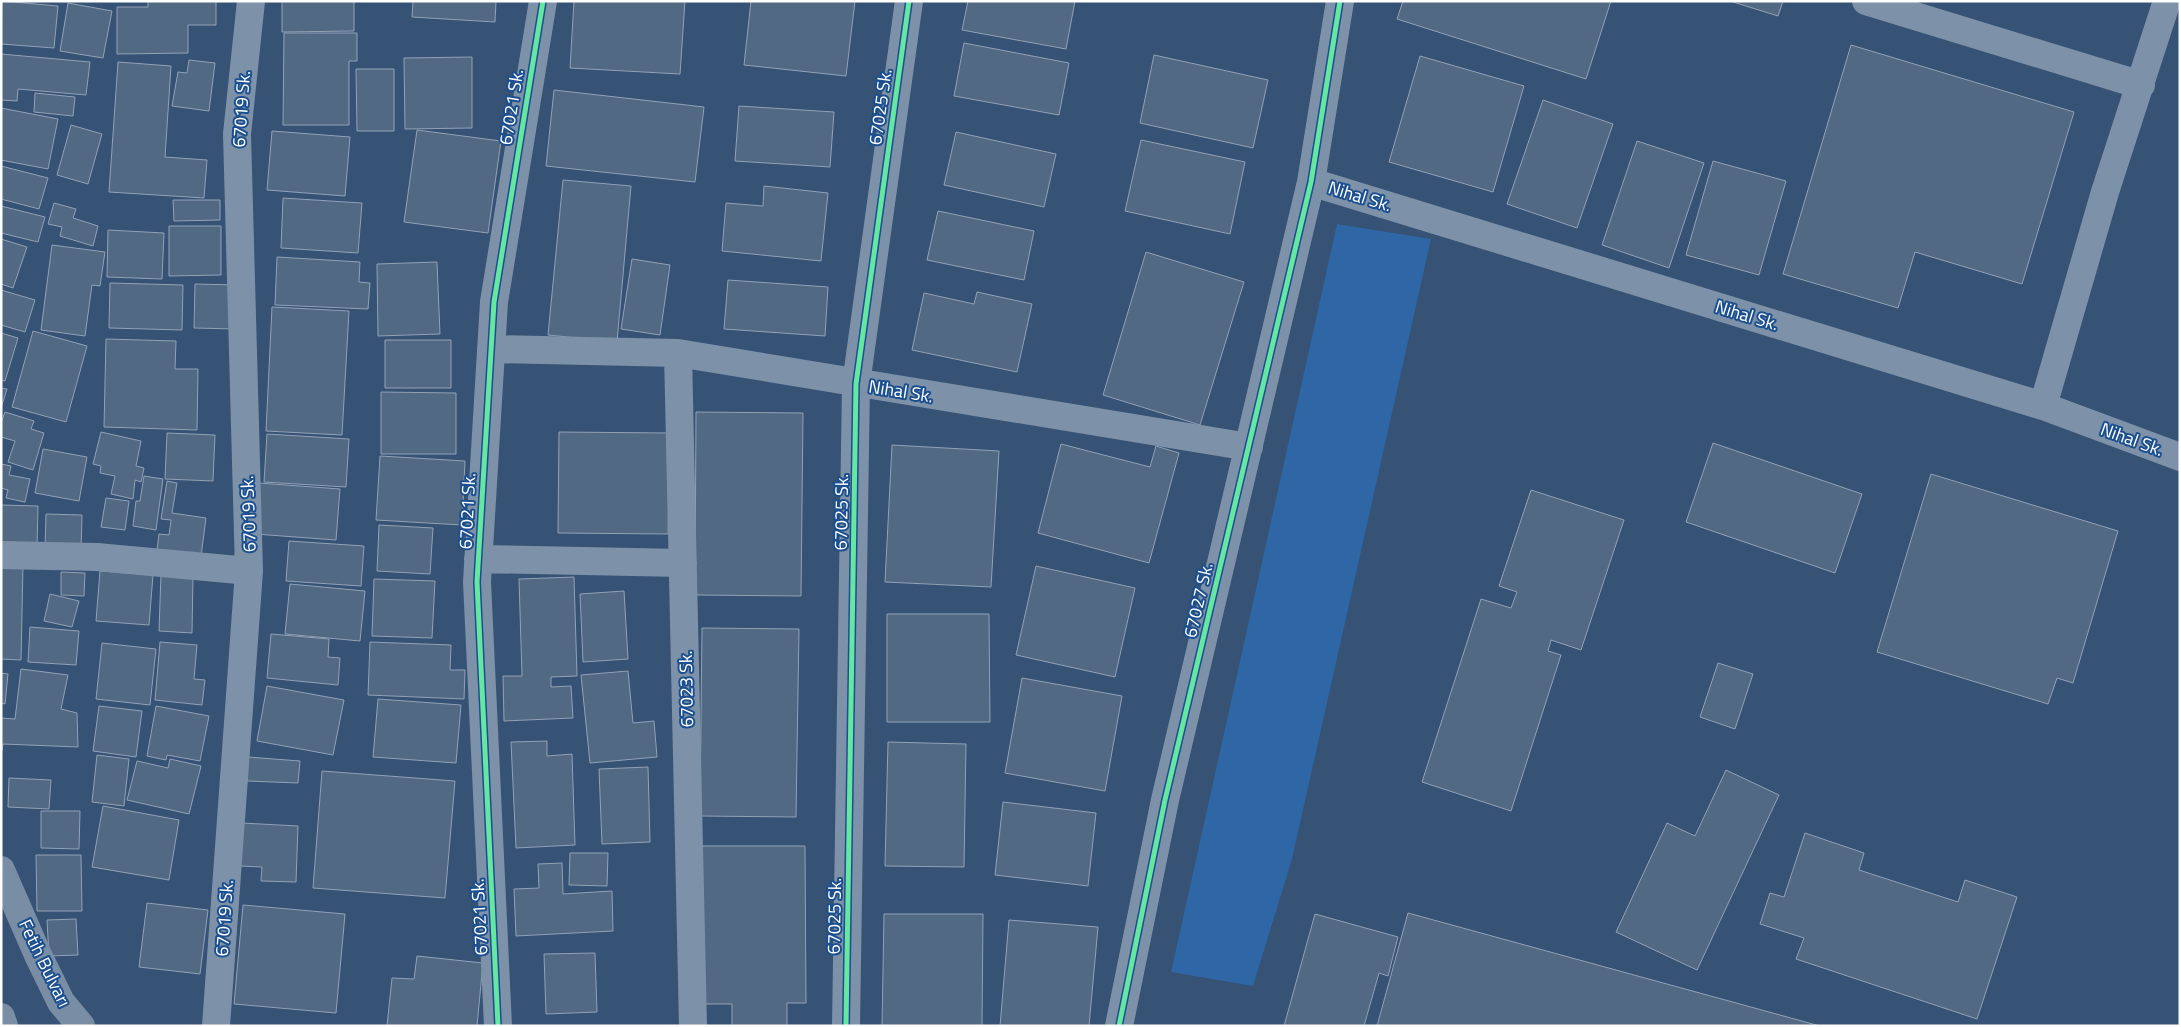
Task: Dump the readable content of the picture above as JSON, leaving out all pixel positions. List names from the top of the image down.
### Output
{
  "streets": {
    "main road": ["Fetih Bulvarı"],
    "street": [
      "67021 Sk.",
      "67025 Sk.",
      "67019 Sk.",
      "Nihal Sk.",
      "67027 Sk.",
      "67023 Sk."
    ]
  },
  "crossings": [
    ["67021 Sk.", "Nihal Sk."],
    ["67025 Sk.", "Nihal Sk."],
    ["Nihal Sk.", "67027 Sk."],
    ["Nihal Sk.", "67023 Sk."]
  ]
}
